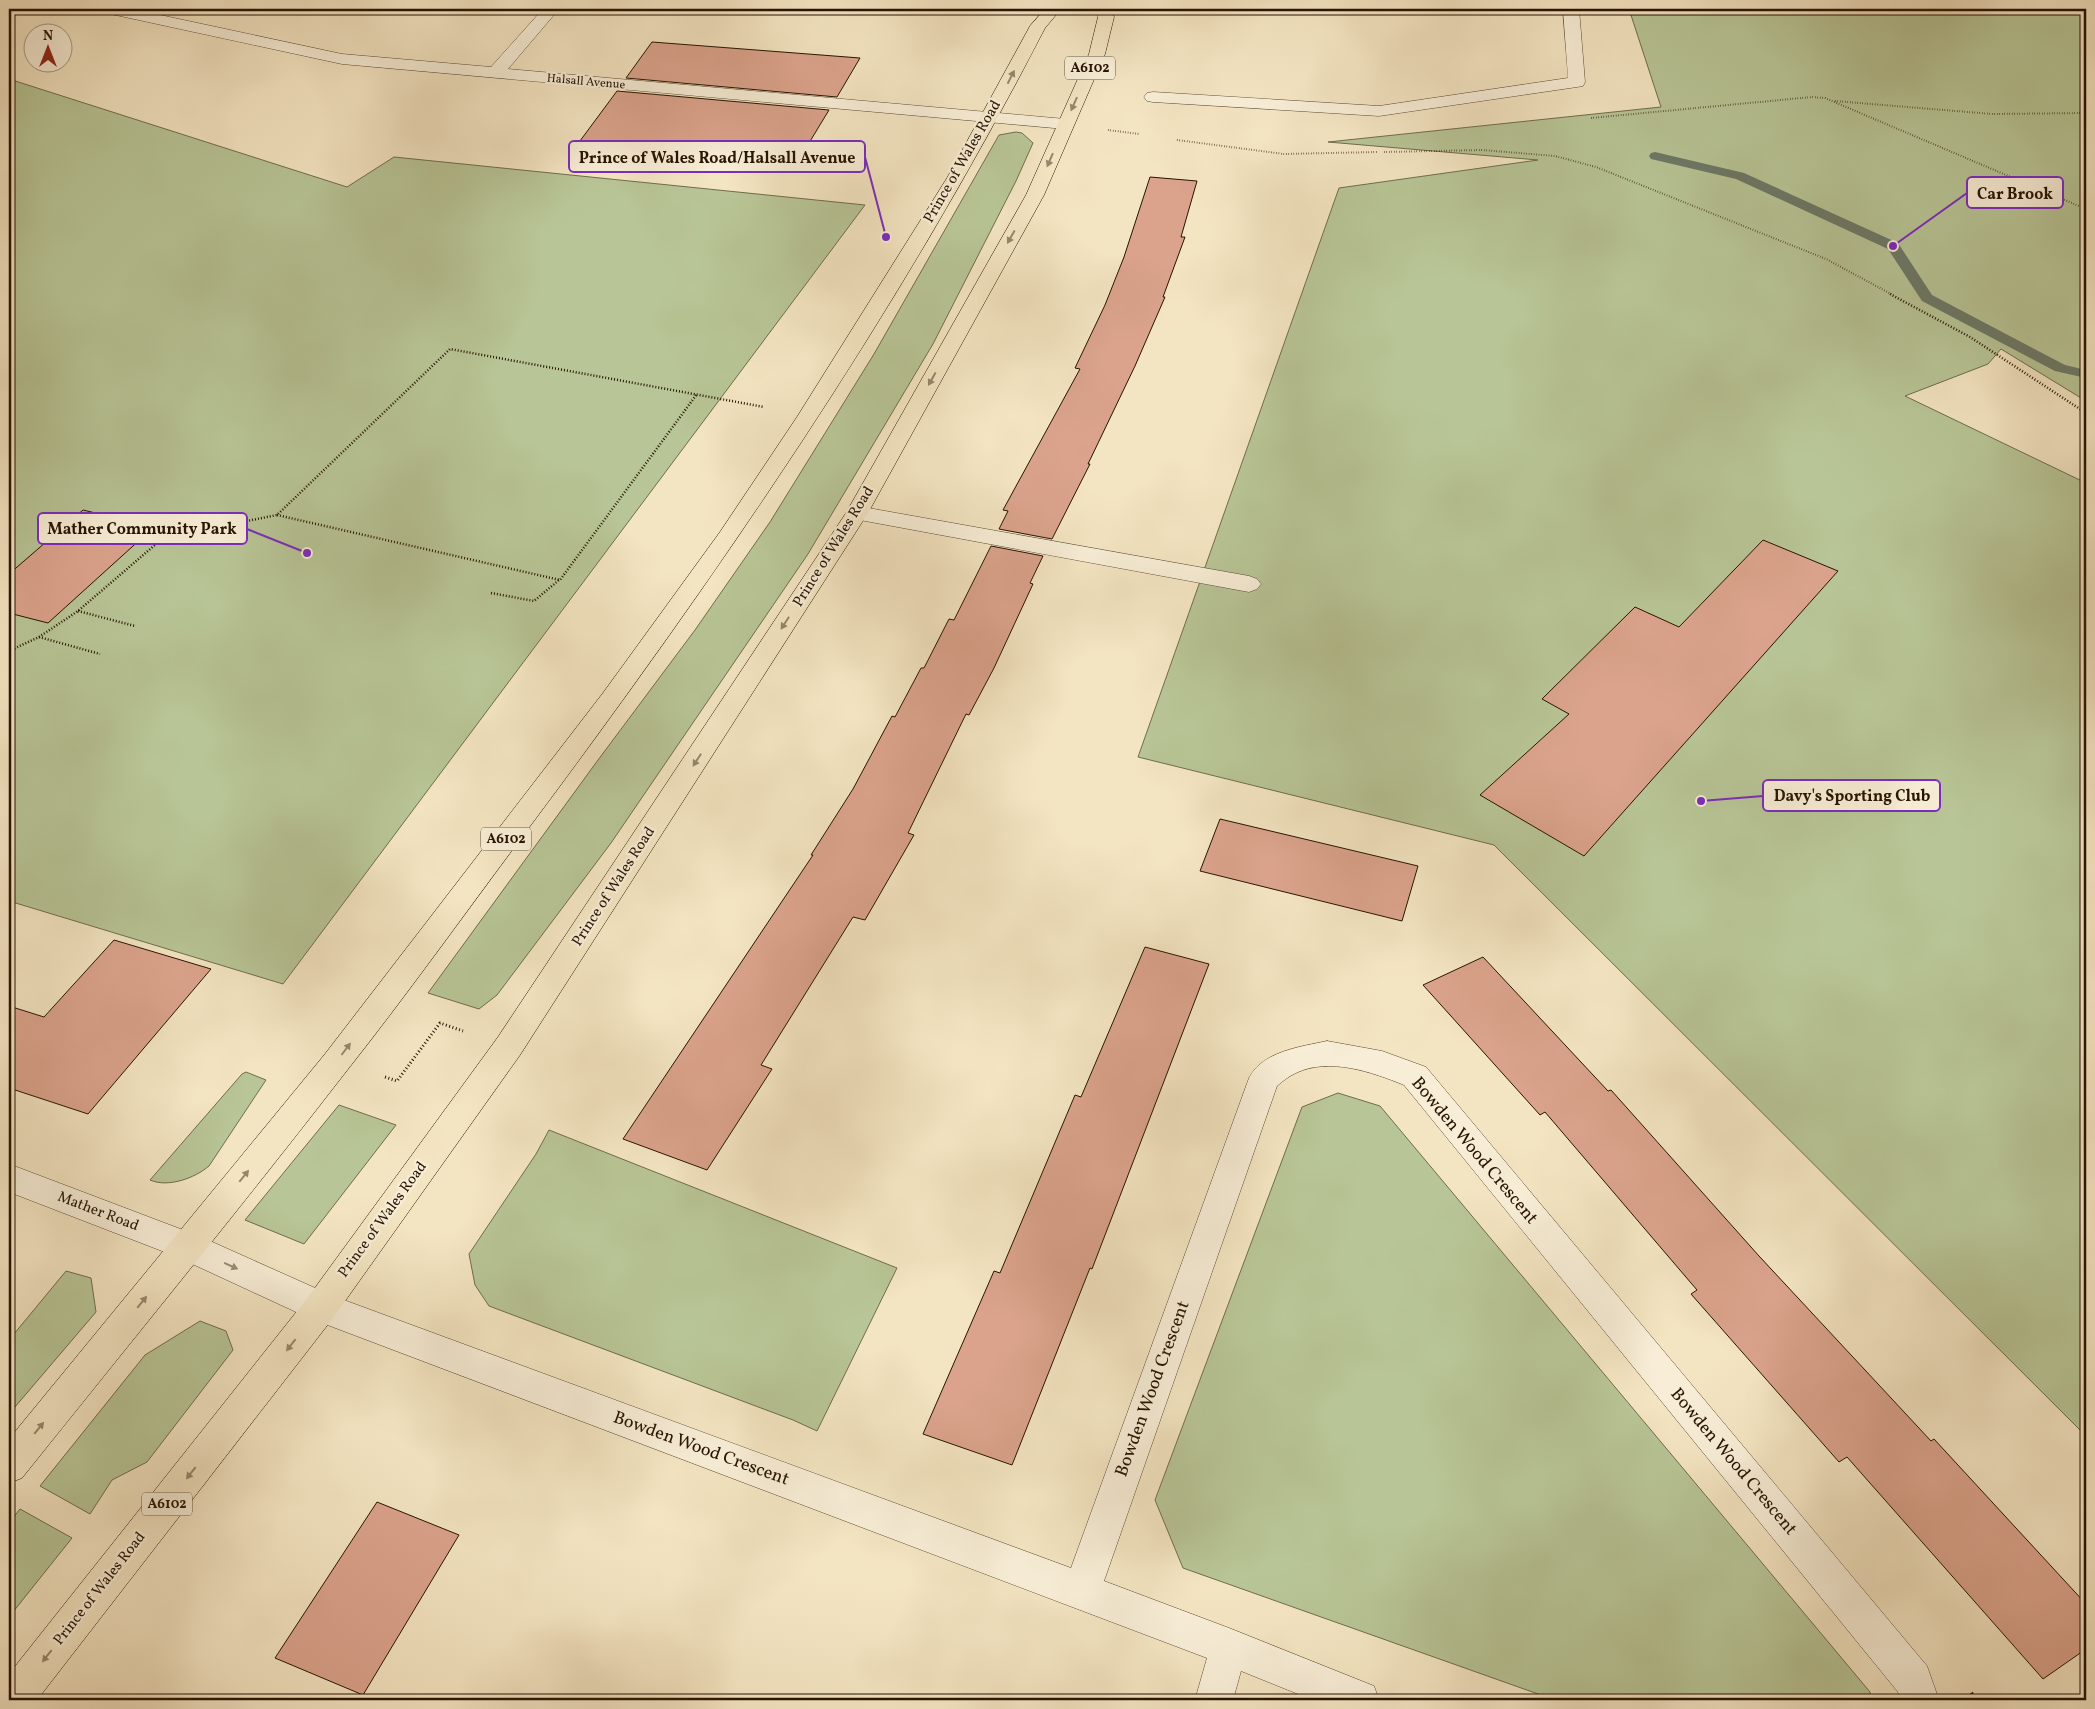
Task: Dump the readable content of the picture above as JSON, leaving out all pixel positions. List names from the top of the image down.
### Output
{
  "streets": {
    "highway": ["A6102", "Prince of Wales Road"],
    "street": ["Halsall Avenue", "Bowden Wood Crescent", "Mather Road"]
  },
  "crossings": [
    ["Halsall Avenue", "Prince of Wales Road"],
    ["Prince of Wales Road", "Bowden Wood Crescent"],
    ["Prince of Wales Road", "Mather Road"],
    ["Bowden Wood Crescent", "Mather Road"]
  ],
  "one_way": ["Mather Road"],
  "places": [
    "Prince of Wales Road/Halsall Avenue",
    "Car Brook",
    "Mather Community Park",
    "Davy's Sporting Club"
  ],
  "north": "top"
}
